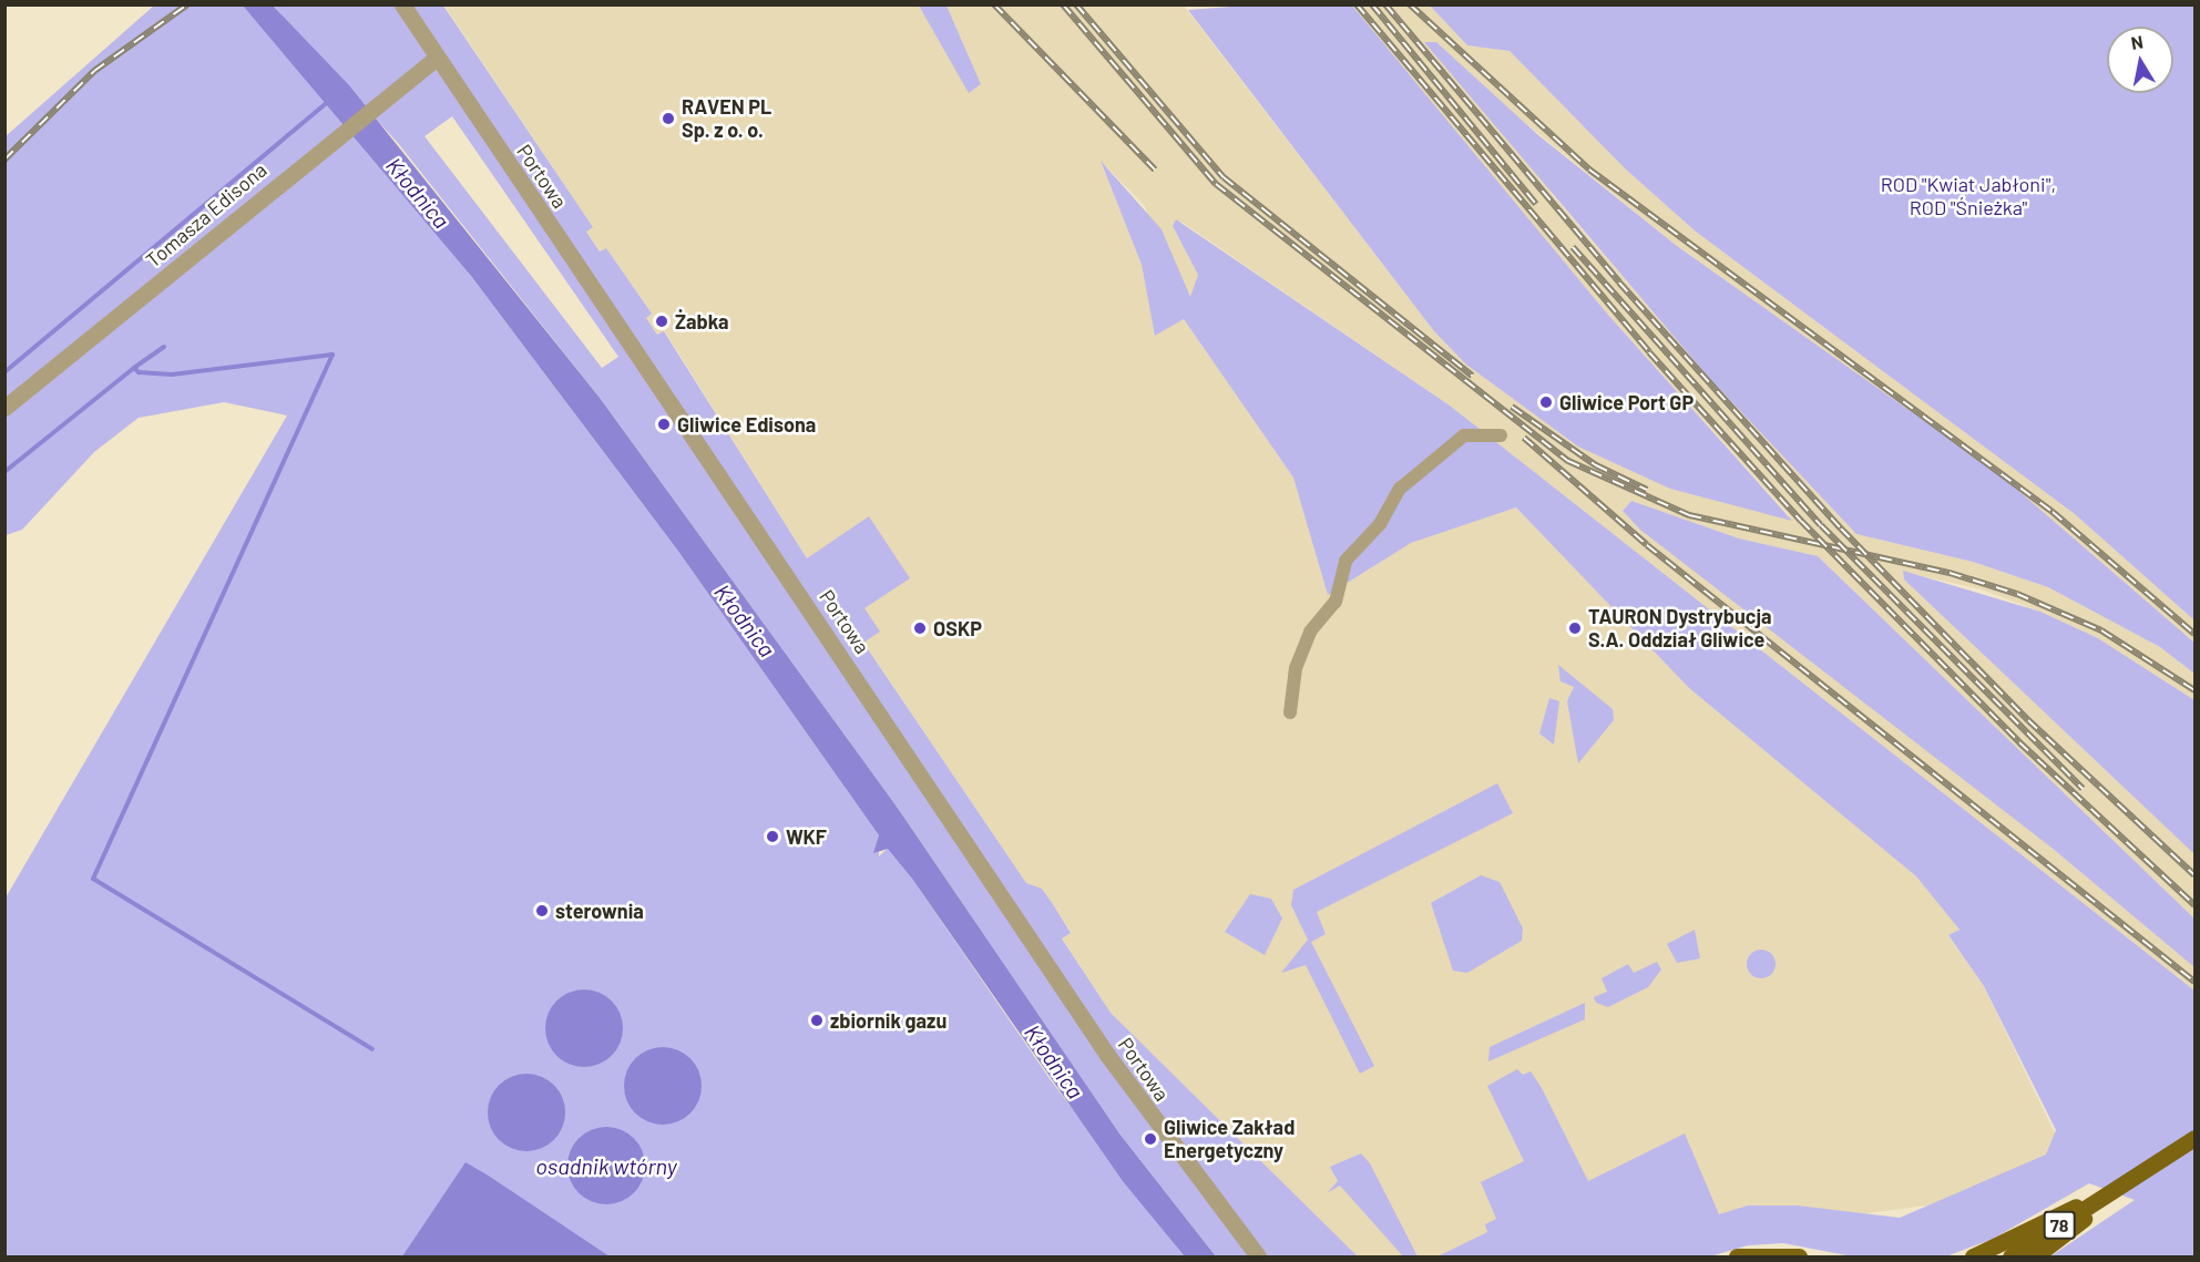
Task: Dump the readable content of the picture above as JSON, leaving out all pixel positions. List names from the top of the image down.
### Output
{
  "streets": {
    "main road": ["78"],
    "street": ["Portowa", "Tomasza Edisona"]
  },
  "crossings": [
    ["Portowa", "Tomasza Edisona"]
  ],
  "water": ["Kłodnica", "osadnik wtórny"],
  "parks": ["ROD \"Kwiat Jabłoni\", ROD \"Śnieżka\""],
  "places": [
    "RAVEN PL Sp. z o. o.",
    "Żabka",
    "Gliwice Port GP",
    "Gliwice Edisona",
    "OSKP",
    "TAURON Dystrybucja S.A. Oddział Gliwice",
    "WKF",
    "sterownia",
    "zbiornik gazu",
    "Gliwice Zakład Energetyczny"
  ],
  "north": "top"
}
